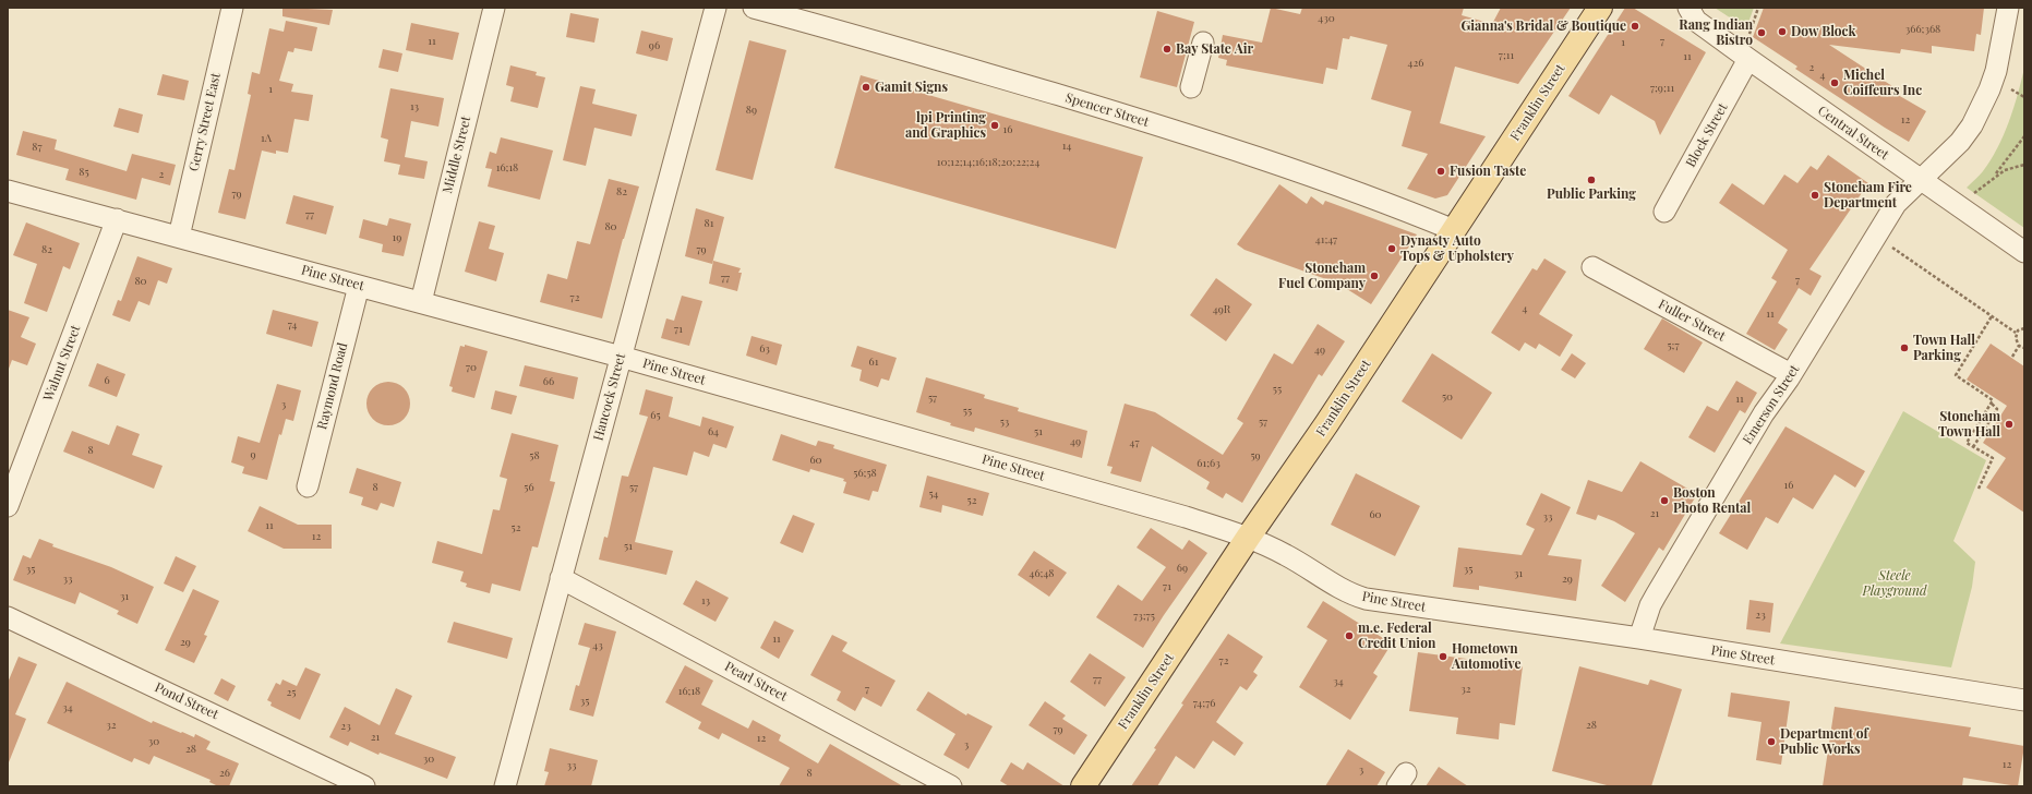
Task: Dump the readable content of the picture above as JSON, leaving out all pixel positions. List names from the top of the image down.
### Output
{
  "streets": {
    "main road": ["Franklin Street"],
    "street": [
      "Spencer Street",
      "Gerry Street East",
      "Central Street",
      "Block Street",
      "Middle Street",
      "Pine Street",
      "Fuller Street",
      "Walnut Street",
      "Raymond Road",
      "Hancock Street",
      "Emerson Street",
      "Pearl Street",
      "Pond Street"
    ]
  },
  "crossings": [
    ["Franklin Street", "Spencer Street"],
    ["Franklin Street", "Pine Street"],
    ["Gerry Street East", "Pine Street"],
    ["Central Street", "Block Street"],
    ["Central Street", "Emerson Street"],
    ["Middle Street", "Pine Street"],
    ["Pine Street", "Walnut Street"],
    ["Pine Street", "Raymond Road"],
    ["Pine Street", "Hancock Street"],
    ["Pine Street", "Emerson Street"],
    ["Fuller Street", "Emerson Street"],
    ["Hancock Street", "Pearl Street"]
  ],
  "parks": ["Steele Playground"],
  "places": [
    "Gianna's Bridal & Boutique",
    "Dow Block",
    "Rang Indian Bistro",
    "Bay State Air",
    "Michel Coiffeurs Inc",
    "Gamit Signs",
    "lpi Printing and Graphics",
    "Fusion Taste",
    "Public Parking",
    "Stoneham Fire Department",
    "Dynasty Auto Tops & Upholstery",
    "Stoneham Fuel Company",
    "Town Hall Parking",
    "Stoneham Town Hall",
    "Boston Photo Rental",
    "m.e. Federal Credit Union",
    "Hometown Automotive",
    "Department of Public Works"
  ],
  "house_numbers": [
    "430",
    "366;368",
    "11",
    "7",
    "1",
    "96",
    "7;11",
    "11",
    "426",
    "2",
    "4",
    "7;9;11",
    "1",
    "13",
    "89",
    "12",
    "16",
    "1A",
    "14",
    "87",
    "10;12;14;16;18;20;22;24",
    "16;18",
    "85",
    "2",
    "82",
    "79",
    "77",
    "81",
    "80",
    "19",
    "41;47",
    "82",
    "79",
    "77",
    "7",
    "80",
    "72",
    "4",
    "49R",
    "11",
    "74",
    "71",
    "5;7",
    "63",
    "49",
    "61",
    "70",
    "6",
    "66",
    "55",
    "50",
    "57",
    "11",
    "3",
    "55",
    "65",
    "53",
    "57",
    "64",
    "51",
    "49",
    "47",
    "8",
    "9",
    "58",
    "59",
    "60",
    "61;63",
    "56;58",
    "16",
    "8",
    "56",
    "57",
    "54",
    "52",
    "21",
    "60",
    "33",
    "11",
    "52",
    "12",
    "51",
    "69",
    "35",
    "35",
    "46;48",
    "31",
    "33",
    "29",
    "71",
    "31",
    "13",
    "23",
    "73;75",
    "11",
    "29",
    "43",
    "72",
    "77",
    "34",
    "7",
    "32",
    "16;18",
    "25",
    "35",
    "74;76",
    "34",
    "32",
    "28",
    "23",
    "79",
    "21",
    "12",
    "30",
    "3",
    "28",
    "30",
    "12",
    "33",
    "3",
    "26",
    "8"
  ]
}
